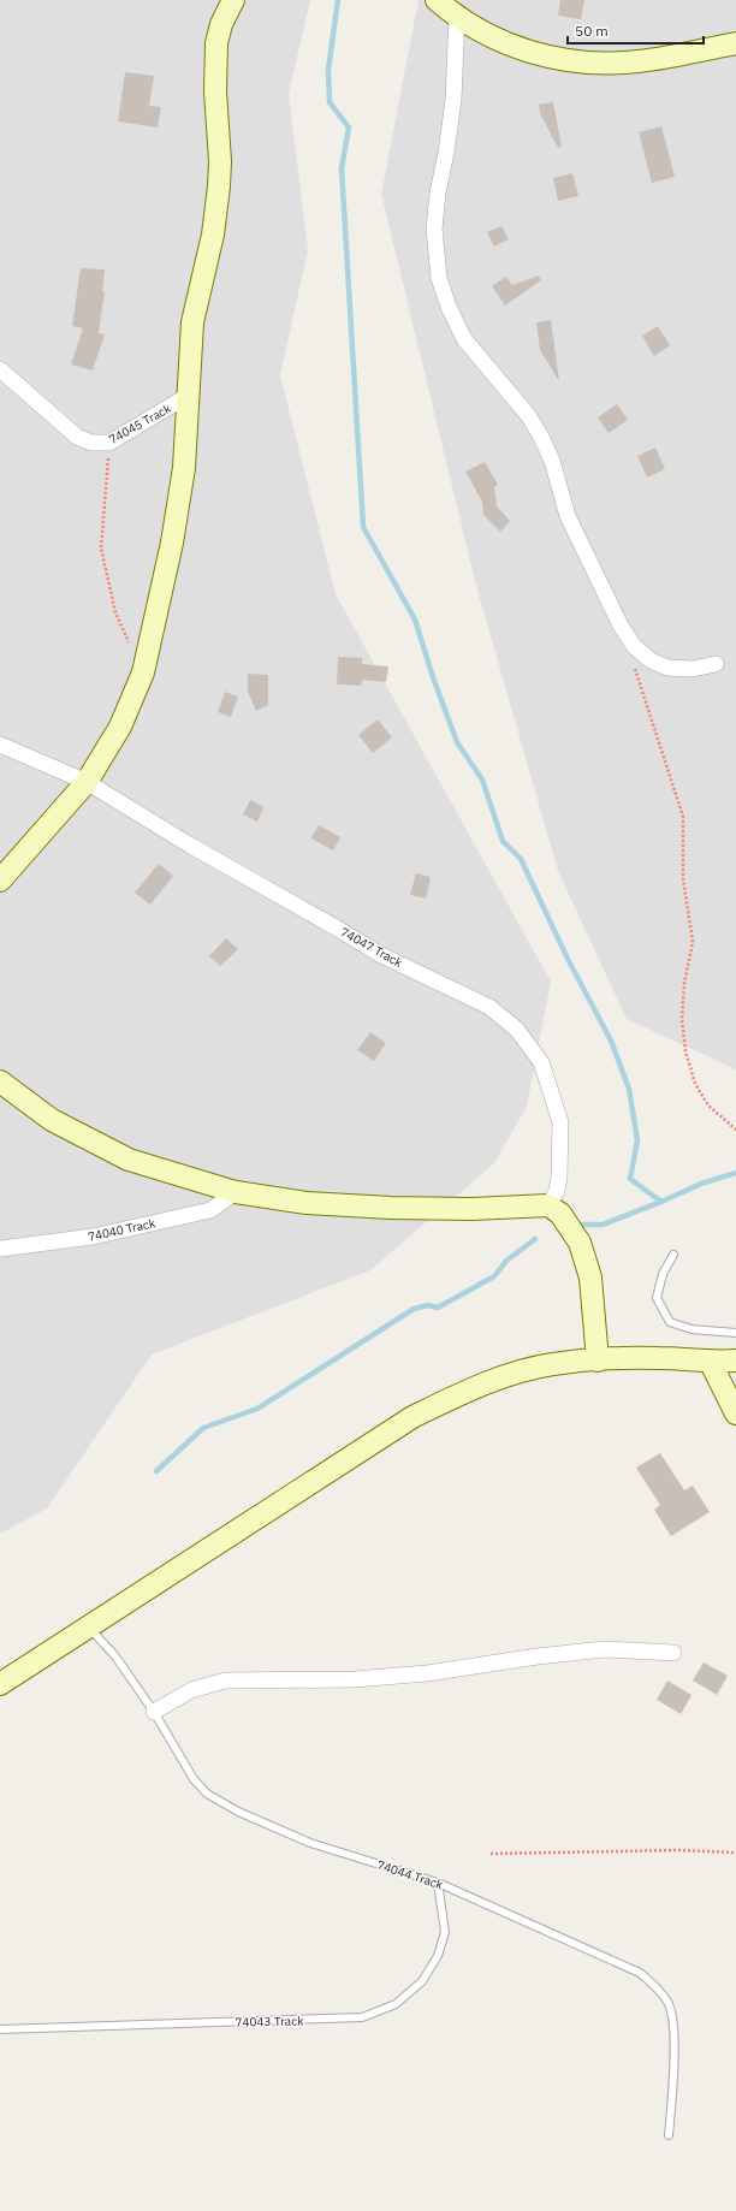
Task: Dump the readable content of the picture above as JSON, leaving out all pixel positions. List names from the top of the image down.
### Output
{
  "streets": {
    "street": ["74045 Track", "74047 Track", "74040 Track"],
    "lane": ["74044 Track", "74043 Track"]
  },
  "crossings": [
    ["74044 Track", "74043 Track"]
  ],
  "scale_bar": "50 m"
}
